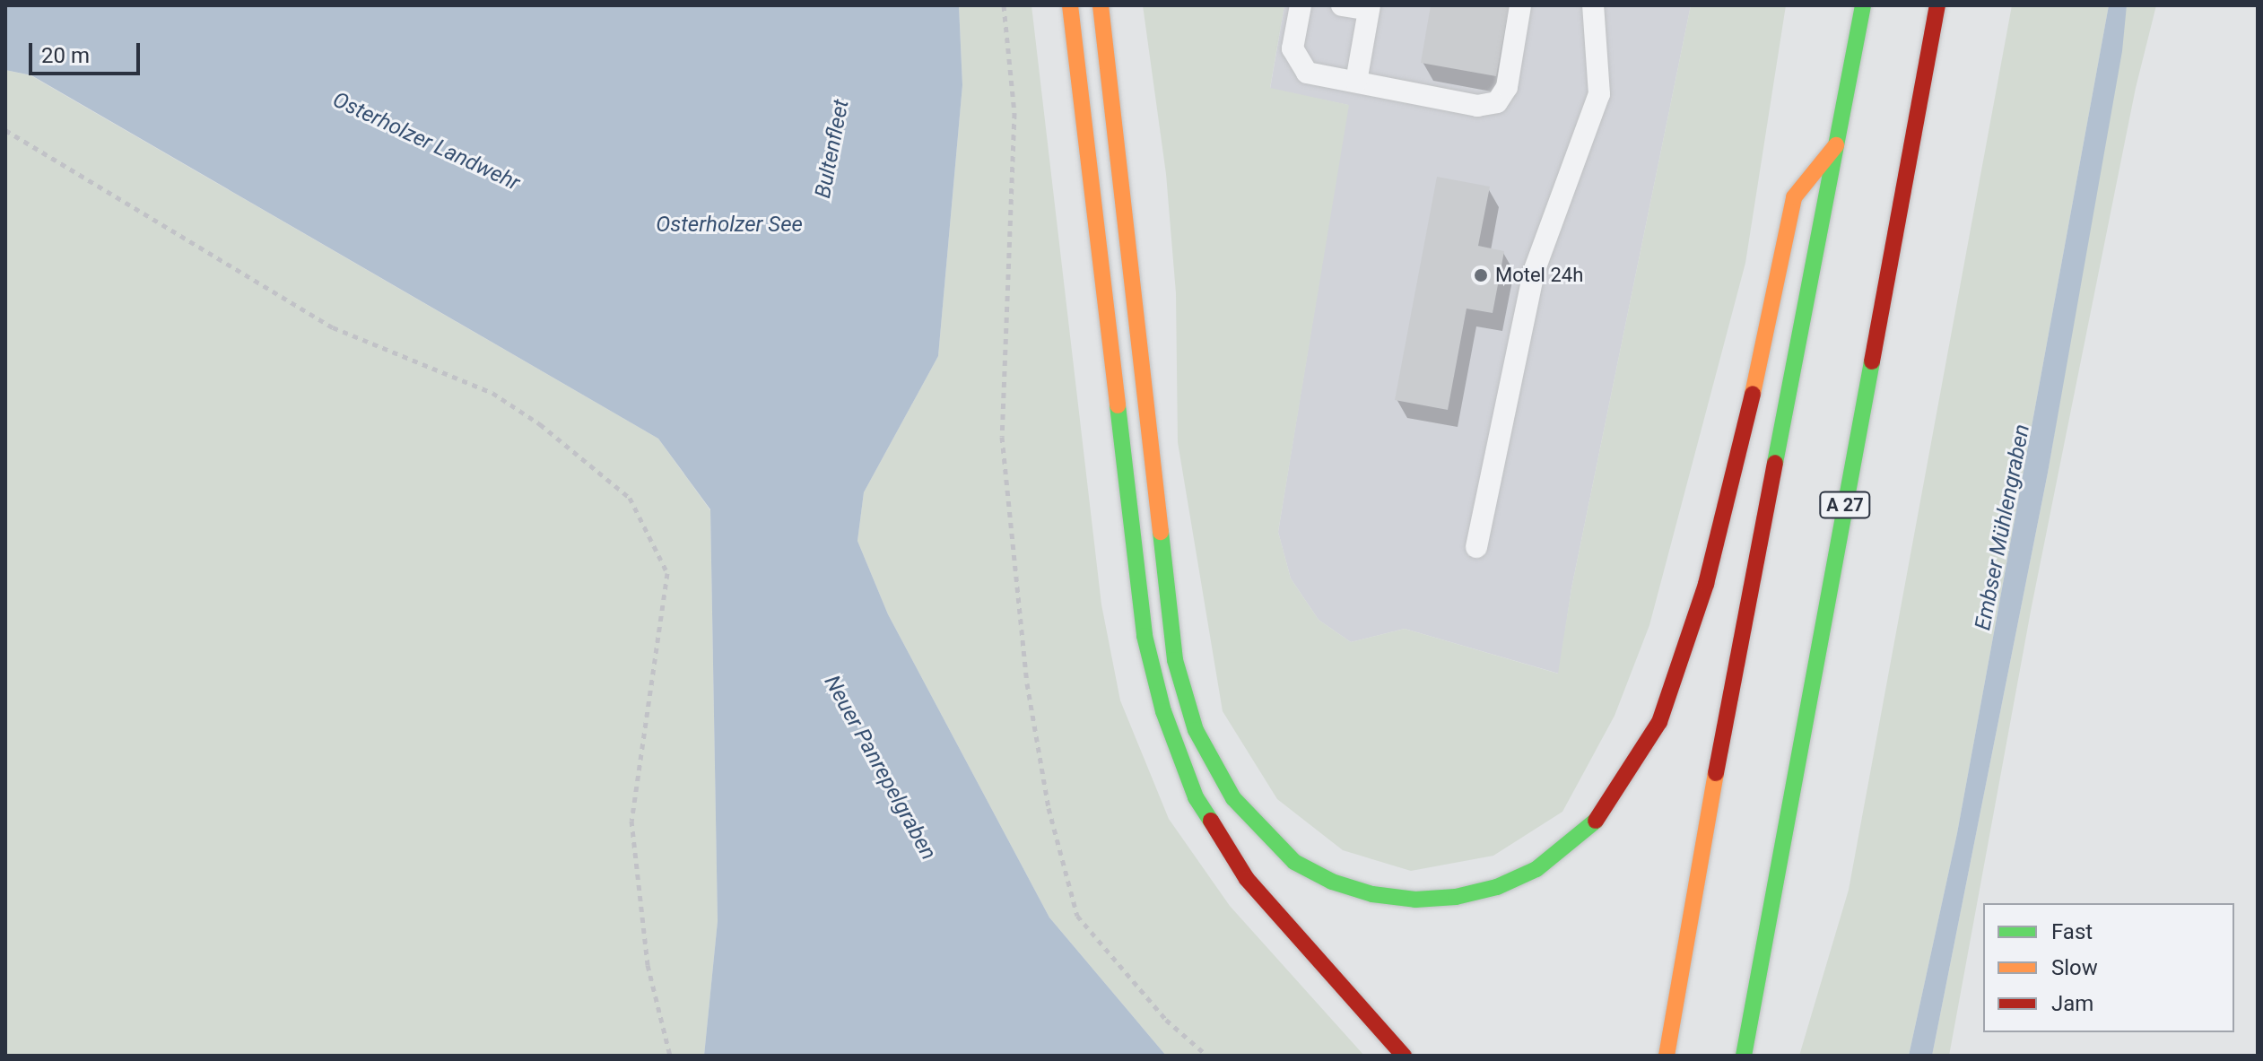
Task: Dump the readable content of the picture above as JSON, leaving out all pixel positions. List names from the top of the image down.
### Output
{
  "streets": {
    "highway": ["A 27"]
  },
  "water": [
    "Osterholzer Landwehr",
    "Bultenfleet",
    "Osterholzer See",
    "Embser Mühlengraben",
    "Neuer Panrepelgraben"
  ],
  "places": ["Motel 24h"],
  "legend": ["Fast", "Slow", "Jam"],
  "scale_bar": "20 m"
}
